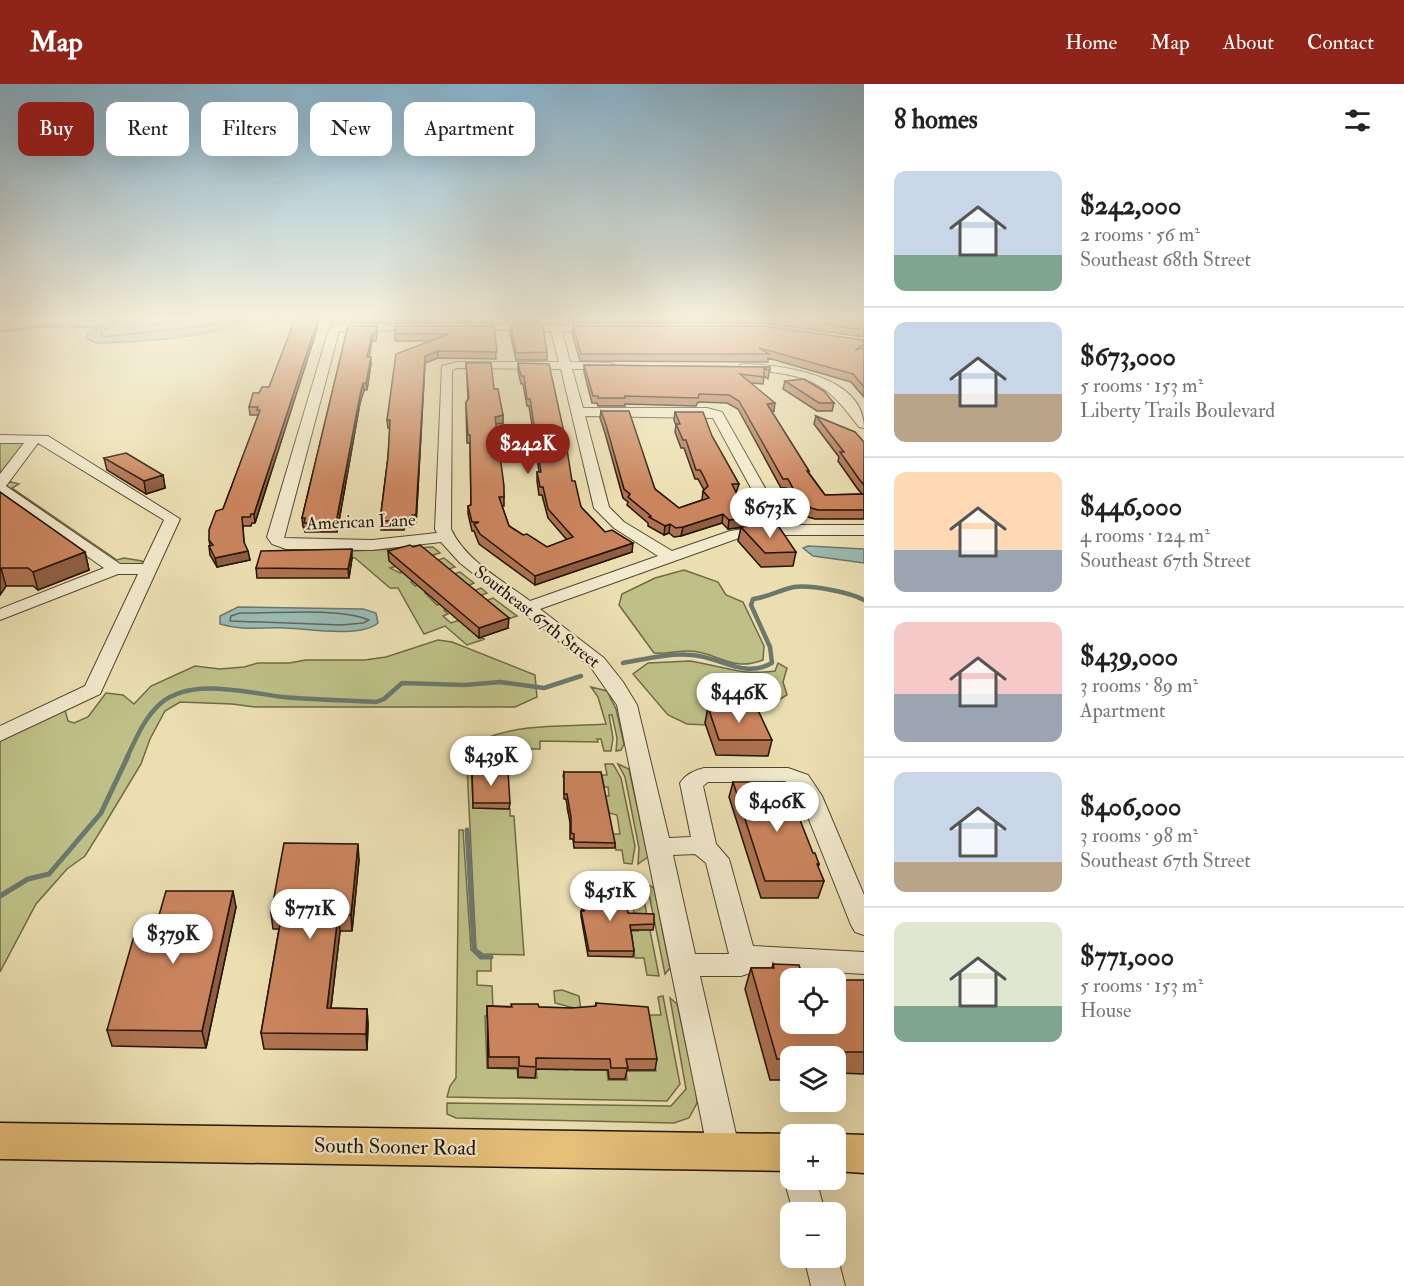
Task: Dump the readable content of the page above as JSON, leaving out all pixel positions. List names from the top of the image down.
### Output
{
  "streets": {
    "main road": ["South Sooner Road"],
    "street": ["American Lane", "Southeast 67th Street"]
  },
  "crossings": [
    ["American Lane", "Southeast 67th Street"],
    ["Southeast 67th Street", "South Sooner Road"]
  ],
  "page": {
    "header": "Map",
    "nav": [
      "Home",
      "Map",
      "About",
      "Contact"
    ],
    "heading": "8 homes",
    "chip": [
      "Buy",
      "Rent",
      "Filters",
      "New",
      "Apartment"
    ],
    "list": [
      {
        "name": "$242,000",
        "note": "2 rooms · 56 m² · Southeast 68th Street"
      },
      {
        "name": "$673,000",
        "note": "5 rooms · 153 m² · Liberty Trails Boulevard"
      },
      {
        "name": "$446,000",
        "note": "4 rooms · 124 m² · Southeast 67th Street"
      },
      {
        "name": "$439,000",
        "note": "3 rooms · 89 m² · Apartment"
      },
      {
        "name": "$406,000",
        "note": "3 rooms · 98 m² · Southeast 67th Street"
      },
      {
        "name": "$771,000",
        "note": "5 rooms · 153 m² · House"
      }
    ],
    "price": [
      "$242K",
      "$673K",
      "$446K",
      "$439K",
      "$406K",
      "$451K",
      "$771K",
      "$379K"
    ],
    "map_buttons": ["+", "−"]
  }
}
